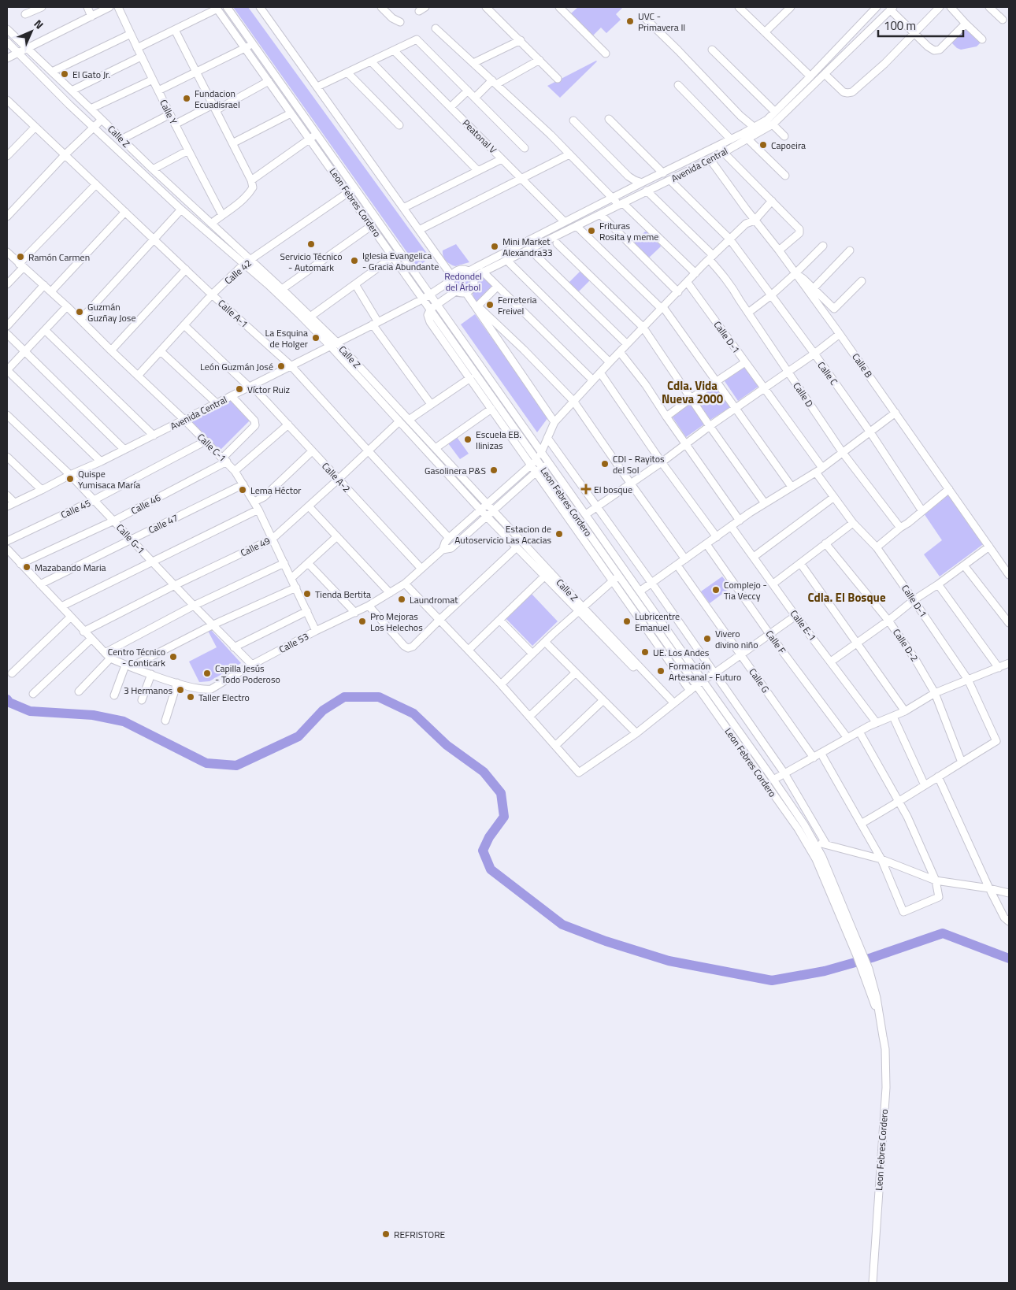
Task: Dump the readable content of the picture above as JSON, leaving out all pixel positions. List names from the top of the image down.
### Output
{
  "streets": {
    "street": [
      "Calle Y",
      "Calle Z",
      "Peatonal V",
      "Avenida Central",
      "Leon Febres Cordero",
      "Calle 42",
      "Calle A-1",
      "Calle D-1",
      "Calle B",
      "Calle C",
      "Calle D",
      "Calle C-1",
      "Calle A-2",
      "Calle 46",
      "Calle 45",
      "Calle 47",
      "Calle G-1",
      "Calle 49",
      "Calle E-1",
      "Calle F",
      "Calle 53",
      "Calle D-2",
      "Calle G"
    ]
  },
  "crossings": [
    ["Calle Z", "Avenida Central"],
    ["Calle Z", "Calle 42"],
    ["Calle Z", "Calle 49"],
    ["Calle Z", "Calle 53"],
    ["Peatonal V", "Avenida Central"],
    ["Avenida Central", "Leon Febres Cordero"],
    ["Avenida Central", "Calle A-1"],
    ["Avenida Central", "Calle B"],
    ["Avenida Central", "Calle C"],
    ["Avenida Central", "Calle D"],
    ["Avenida Central", "Calle C-1"],
    ["Avenida Central", "Calle A-2"],
    ["Avenida Central", "Calle 46"],
    ["Avenida Central", "Calle G-1"],
    ["Leon Febres Cordero", "Calle 42"],
    ["Leon Febres Cordero", "Calle 53"],
    ["Calle 42", "Calle A-1"],
    ["Calle 42", "Calle C-1"],
    ["Calle 42", "Calle A-2"],
    ["Calle A-1", "Calle 49"],
    ["Calle A-1", "Calle 53"],
    ["Calle D-1", "Calle 53"],
    ["Calle D-1", "Calle D-2"],
    ["Calle B", "Calle 53"],
    ["Calle C", "Calle 53"],
    ["Calle D", "Calle 53"],
    ["Calle C-1", "Calle 46"],
    ["Calle C-1", "Calle 45"],
    ["Calle C-1", "Calle 47"],
    ["Calle C-1", "Calle 49"],
    ["Calle C-1", "Calle 53"],
    ["Calle A-2", "Calle 49"],
    ["Calle A-2", "Calle 53"],
    ["Calle 46", "Calle G-1"],
    ["Calle 46", "Calle 53"],
    ["Calle 45", "Calle G-1"],
    ["Calle 47", "Calle G-1"],
    ["Calle 47", "Calle 53"],
    ["Calle G-1", "Calle 49"],
    ["Calle G-1", "Calle 53"],
    ["Calle 49", "Calle 53"]
  ],
  "districts": ["Cdla. Vida Nueva 2000", "Cdla. El Bosque"],
  "parks": ["Redondel del Árbol"],
  "places": {
    "other": [
      "UVC - Primavera II",
      "El Gato Jr.",
      "Fundacion Ecuadisrael",
      "Capoeira",
      "Frituras Rosita y meme",
      "Servicio Técnico - Automark",
      "Mini Market Alexandra33",
      "Ramón Carmen",
      "Iglesia Evangelica - Gracia Abundante",
      "Ferreteria Freivel",
      "Guzmán Guzñay Jose",
      "La Esquina de Holger",
      "León Guzmán José",
      "Víctor Ruiz",
      "Escuela EB. Ilinizas",
      "CDI - Rayitos del Sol",
      "Gasolinera P&S",
      "Quispe Yumisaca María",
      "Lema Héctor",
      "Estacion de Autoservicio Las Acacias",
      "Mazabando Maria",
      "Complejo - Tia Veccy",
      "Tienda Bertita",
      "Laundromat",
      "Pro Mejoras Los Helechos",
      "Lubricentre Emanuel",
      "Vivero divino niño",
      "UE. Los Andes",
      "Centro Técnico - Conticark",
      "Formación Artesanal - Futuro",
      "Capilla Jesús - Todo Poderoso",
      "3 Hermanos",
      "Taller Electro",
      "REFRISTORE"
    ],
    "health": ["El bosque"]
  },
  "scale_bar": "100 m",
  "north": "top right"
}
